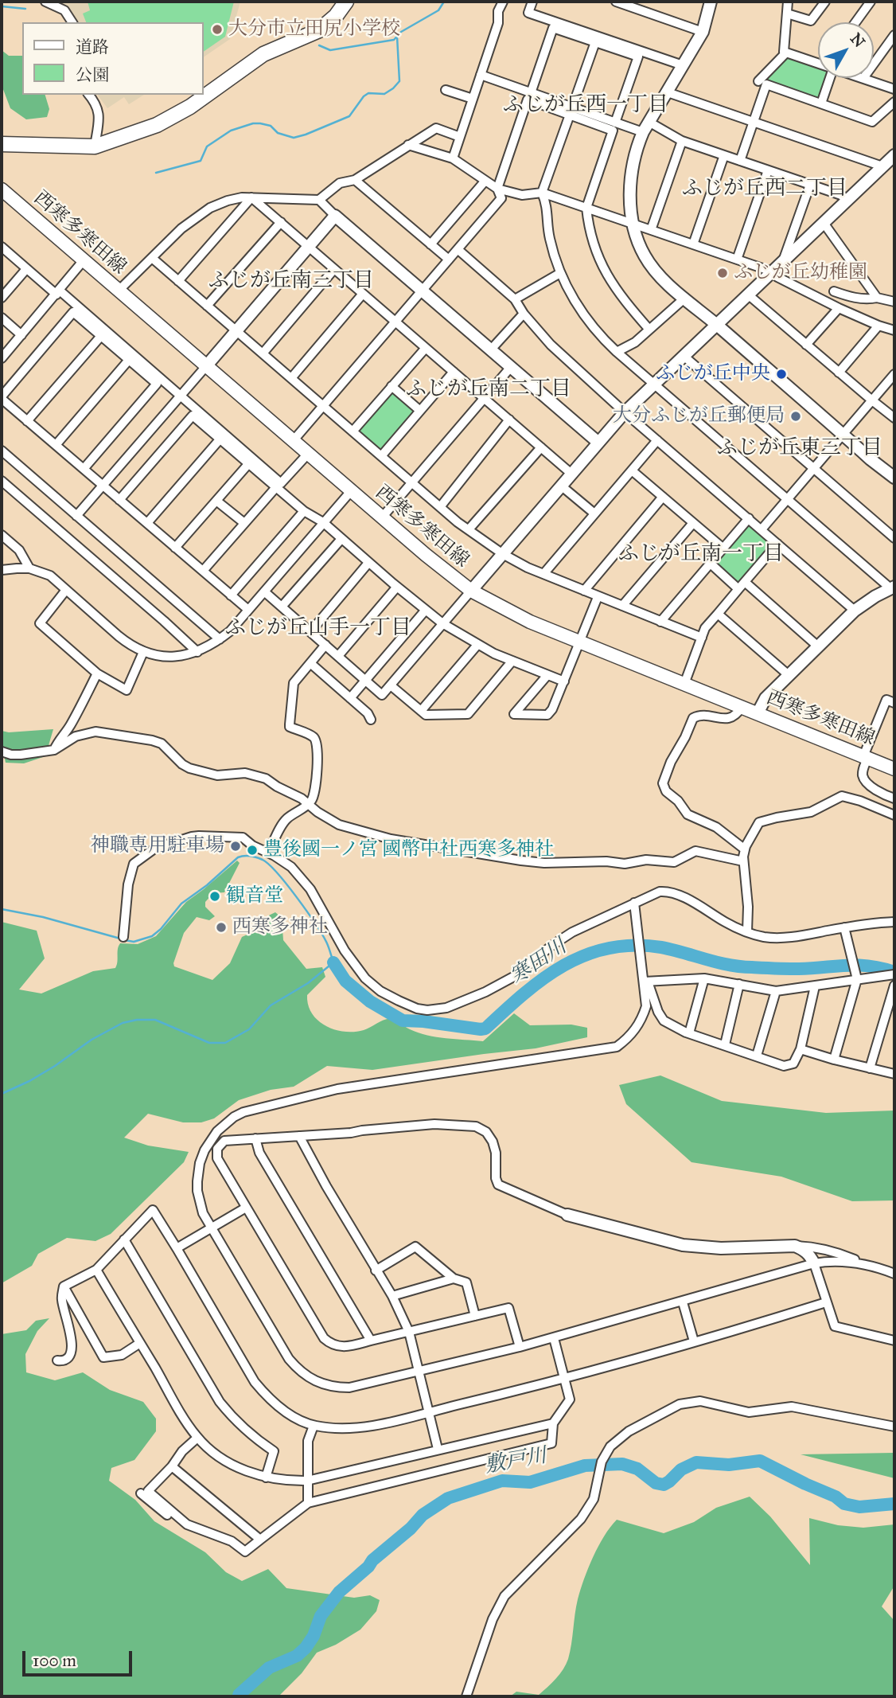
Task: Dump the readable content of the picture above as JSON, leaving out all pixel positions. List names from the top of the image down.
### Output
{
  "streets": {
    "main road": ["西寒多寒田線"]
  },
  "districts": [
    "ふじが丘西一丁目",
    "ふじが丘西二丁目",
    "ふじが丘南三丁目",
    "ふじが丘南二丁目",
    "ふじが丘東三丁目",
    "ふじが丘南一丁目",
    "ふじが丘山手一丁目"
  ],
  "water": ["寒田川", "敷戸川"],
  "places": [
    "大分市立田尻小学校",
    "ふじが丘幼稚園",
    "ふじが丘中央",
    "大分ふじが丘郵便局",
    "神職専用駐車場",
    "豊後國一ノ宮 國幣中社西寒多神社",
    "観音堂",
    "西寒多神社"
  ],
  "legend": ["道路", "公園"],
  "scale_bar": "100 m",
  "north": "top right"
}
